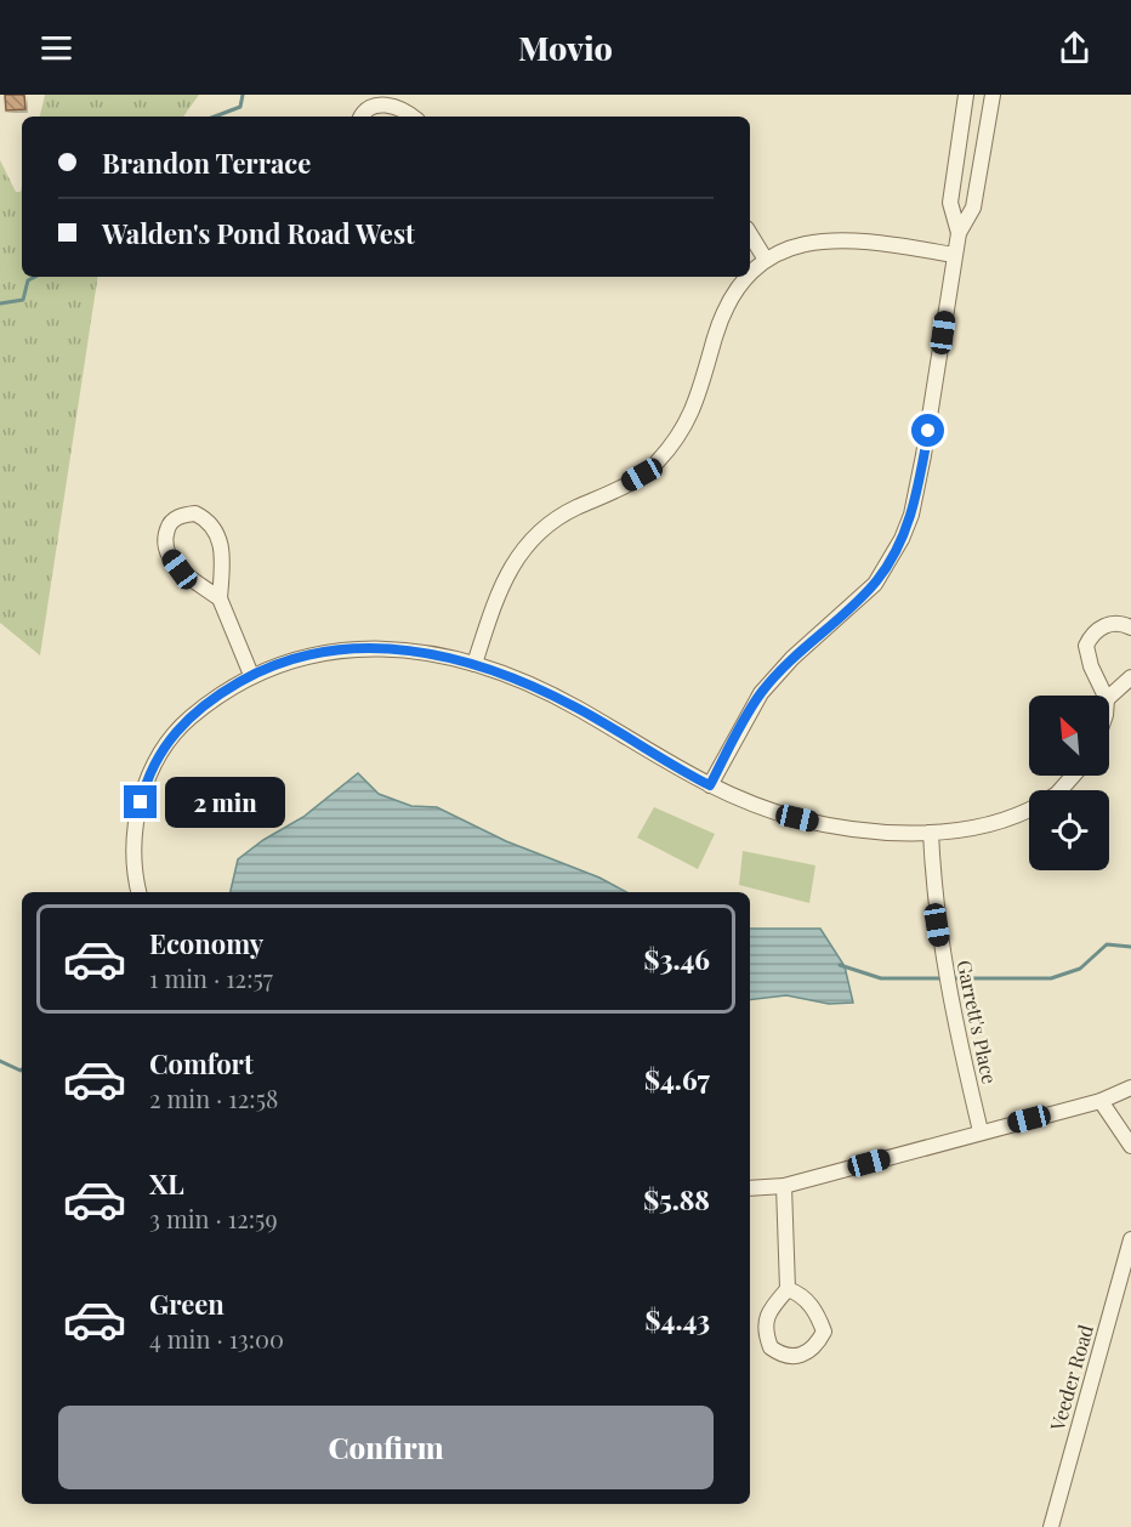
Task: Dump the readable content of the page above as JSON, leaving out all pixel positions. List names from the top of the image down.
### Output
{
  "streets": {
    "street": ["Garrett's Place", "Veeder Road"]
  },
  "north": "top left",
  "page": {
    "header": "Movio",
    "banner": ["Brandon Terrace", "Walden's Pond Road West"],
    "bubble": "2 min",
    "list": [
      {
        "name": "Economy",
        "note": "1 min · 12:57",
        "value": "$3.46"
      },
      {
        "name": "Comfort",
        "note": "2 min · 12:58",
        "value": "$4.67"
      },
      {
        "name": "XL",
        "note": "3 min · 12:59",
        "value": "$5.88"
      },
      {
        "name": "Green",
        "note": "4 min · 13:00",
        "value": "$4.43"
      }
    ],
    "buttons": "Confirm"
  }
}
